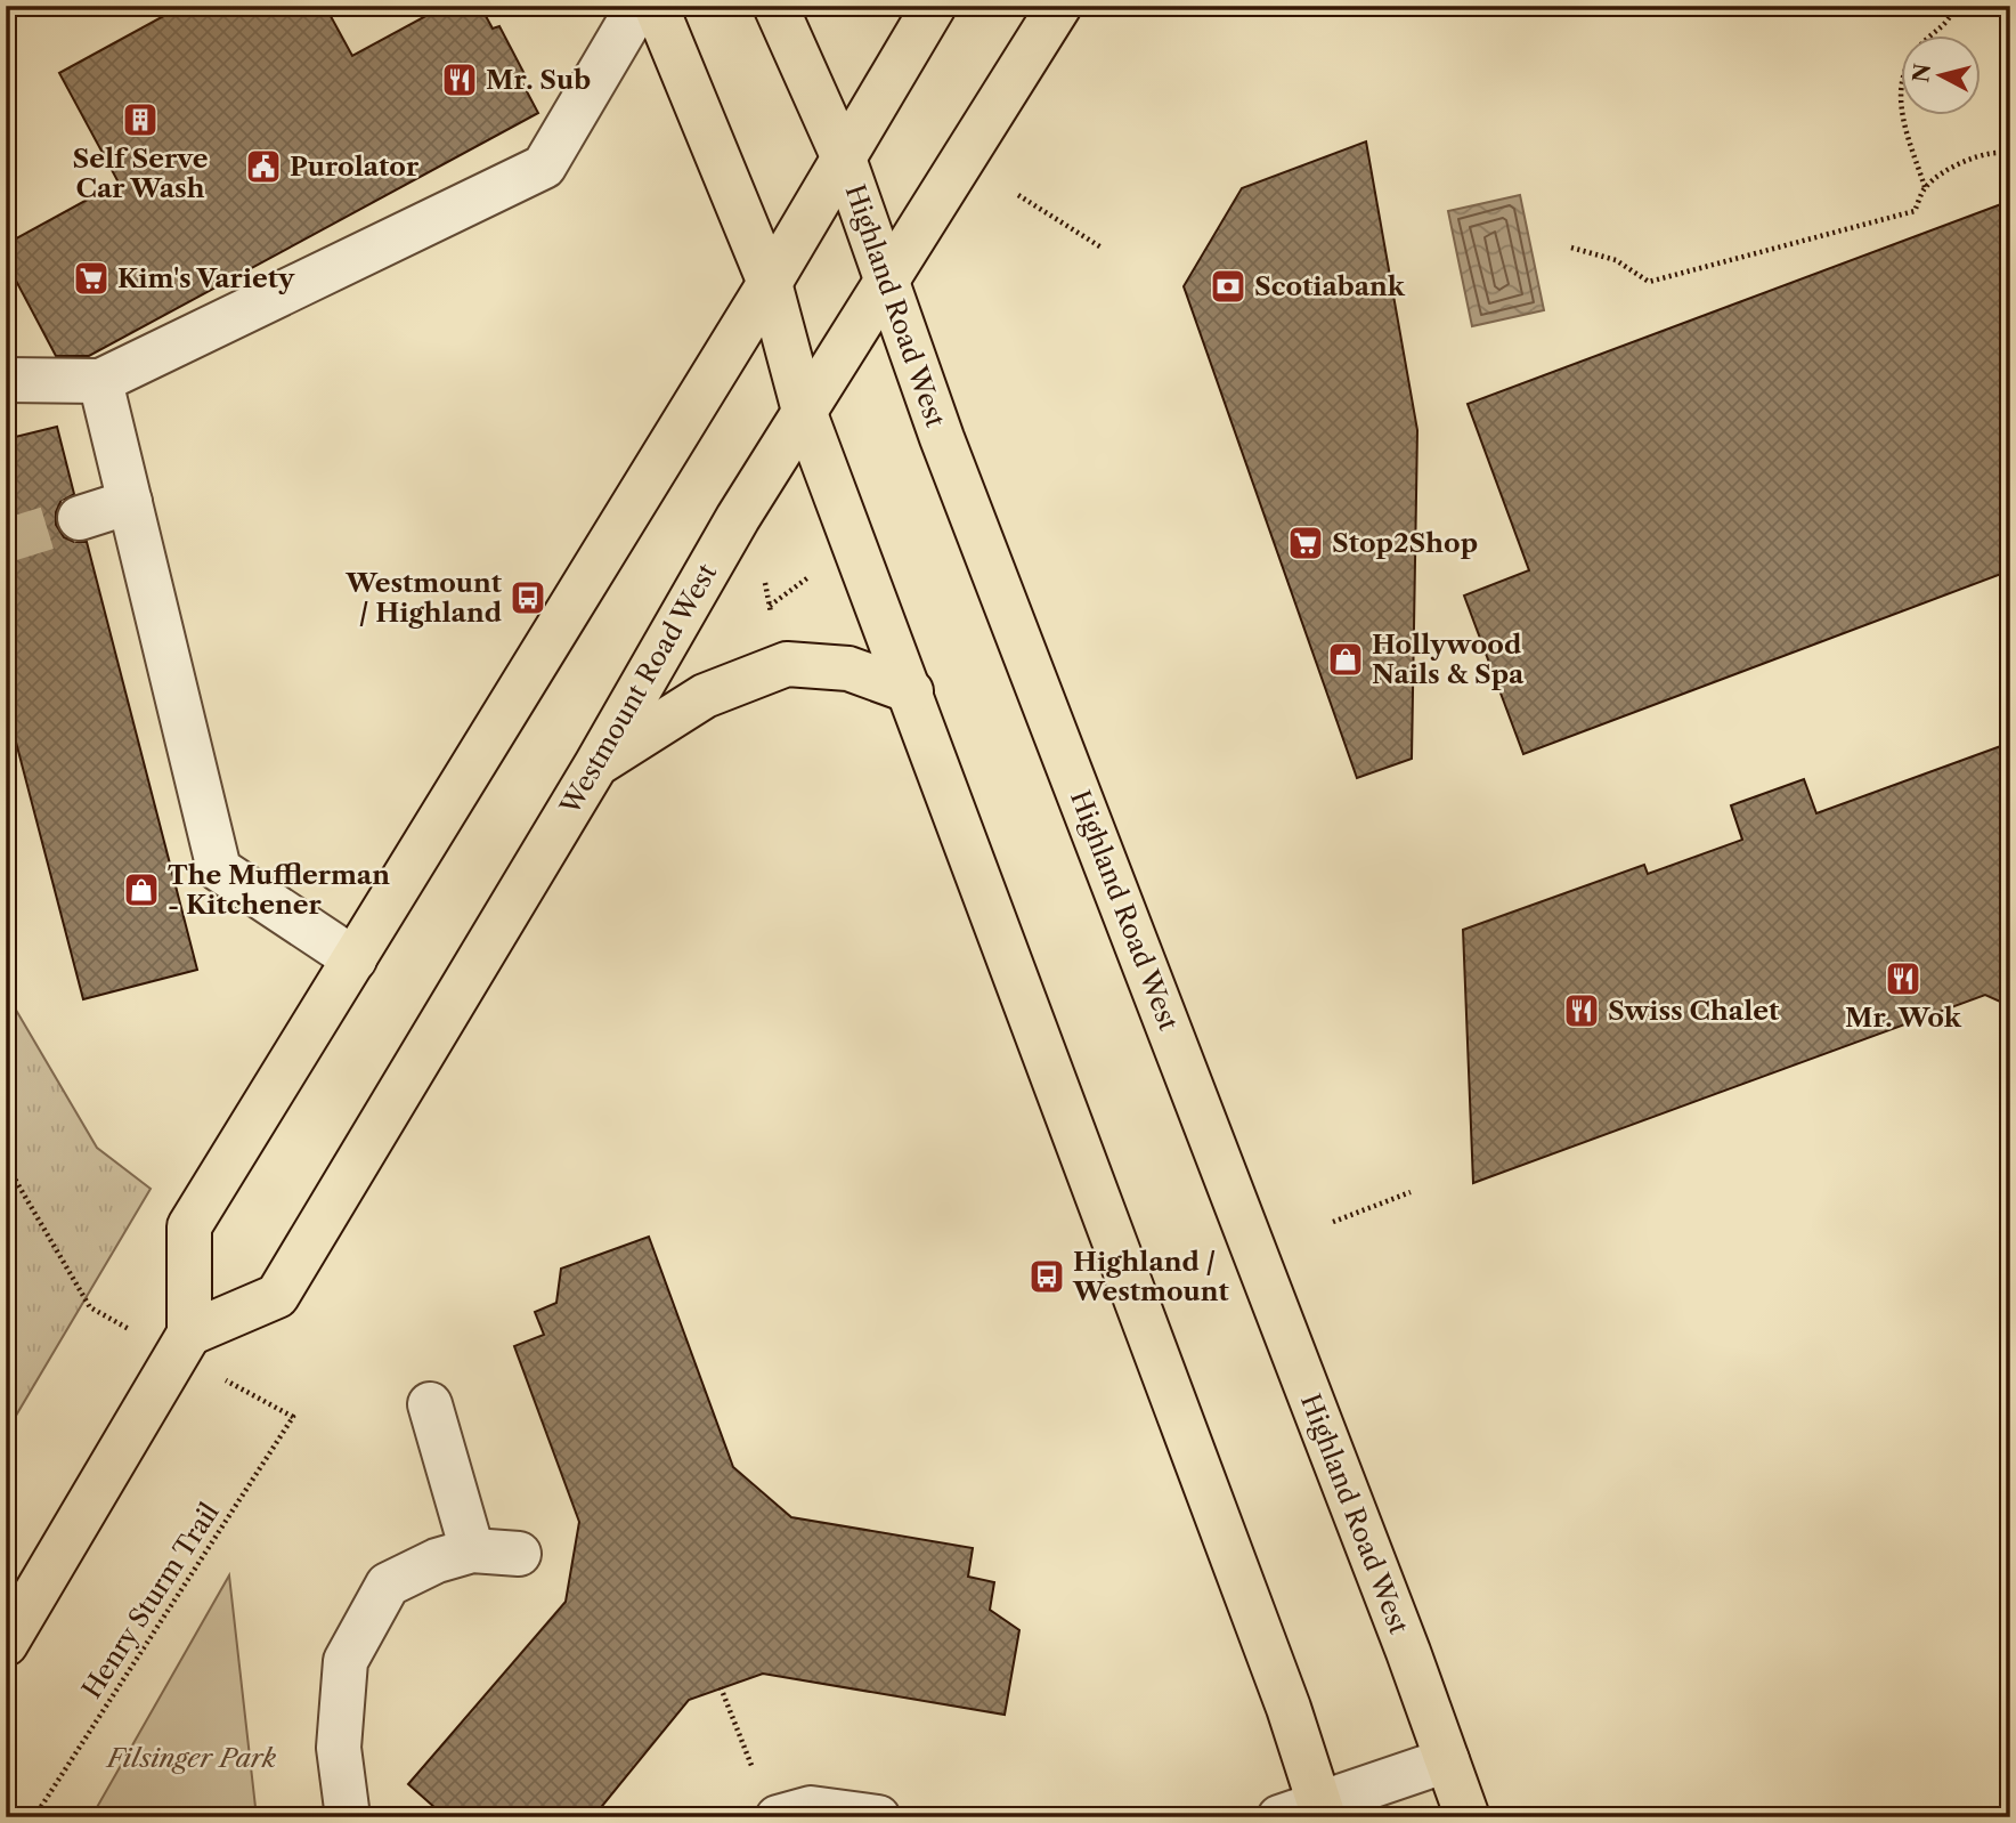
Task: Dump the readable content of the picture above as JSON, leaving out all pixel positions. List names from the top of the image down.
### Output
{
  "streets": {
    "main road": ["Highland Road West", "Westmount Road West"],
    "path": ["Henry Sturm Trail"]
  },
  "crossings": [
    ["Highland Road West", "Westmount Road West"]
  ],
  "parks": ["Filsinger Park"],
  "places": {
    "restaurant": ["Mr. Sub", "Mr. Wok", "Swiss Chalet"],
    "building": ["Self Serve Car Wash"],
    "public building": ["Purolator"],
    "supermarket": ["Kim's Variety", "Stop2Shop"],
    "bank": ["Scotiabank"],
    "bus stop": ["Westmount / Highland", "Highland / Westmount"],
    "shop": ["Hollywood Nails & Spa", "The Mufflerman - Kitchener"]
  },
  "north": "left"
}
